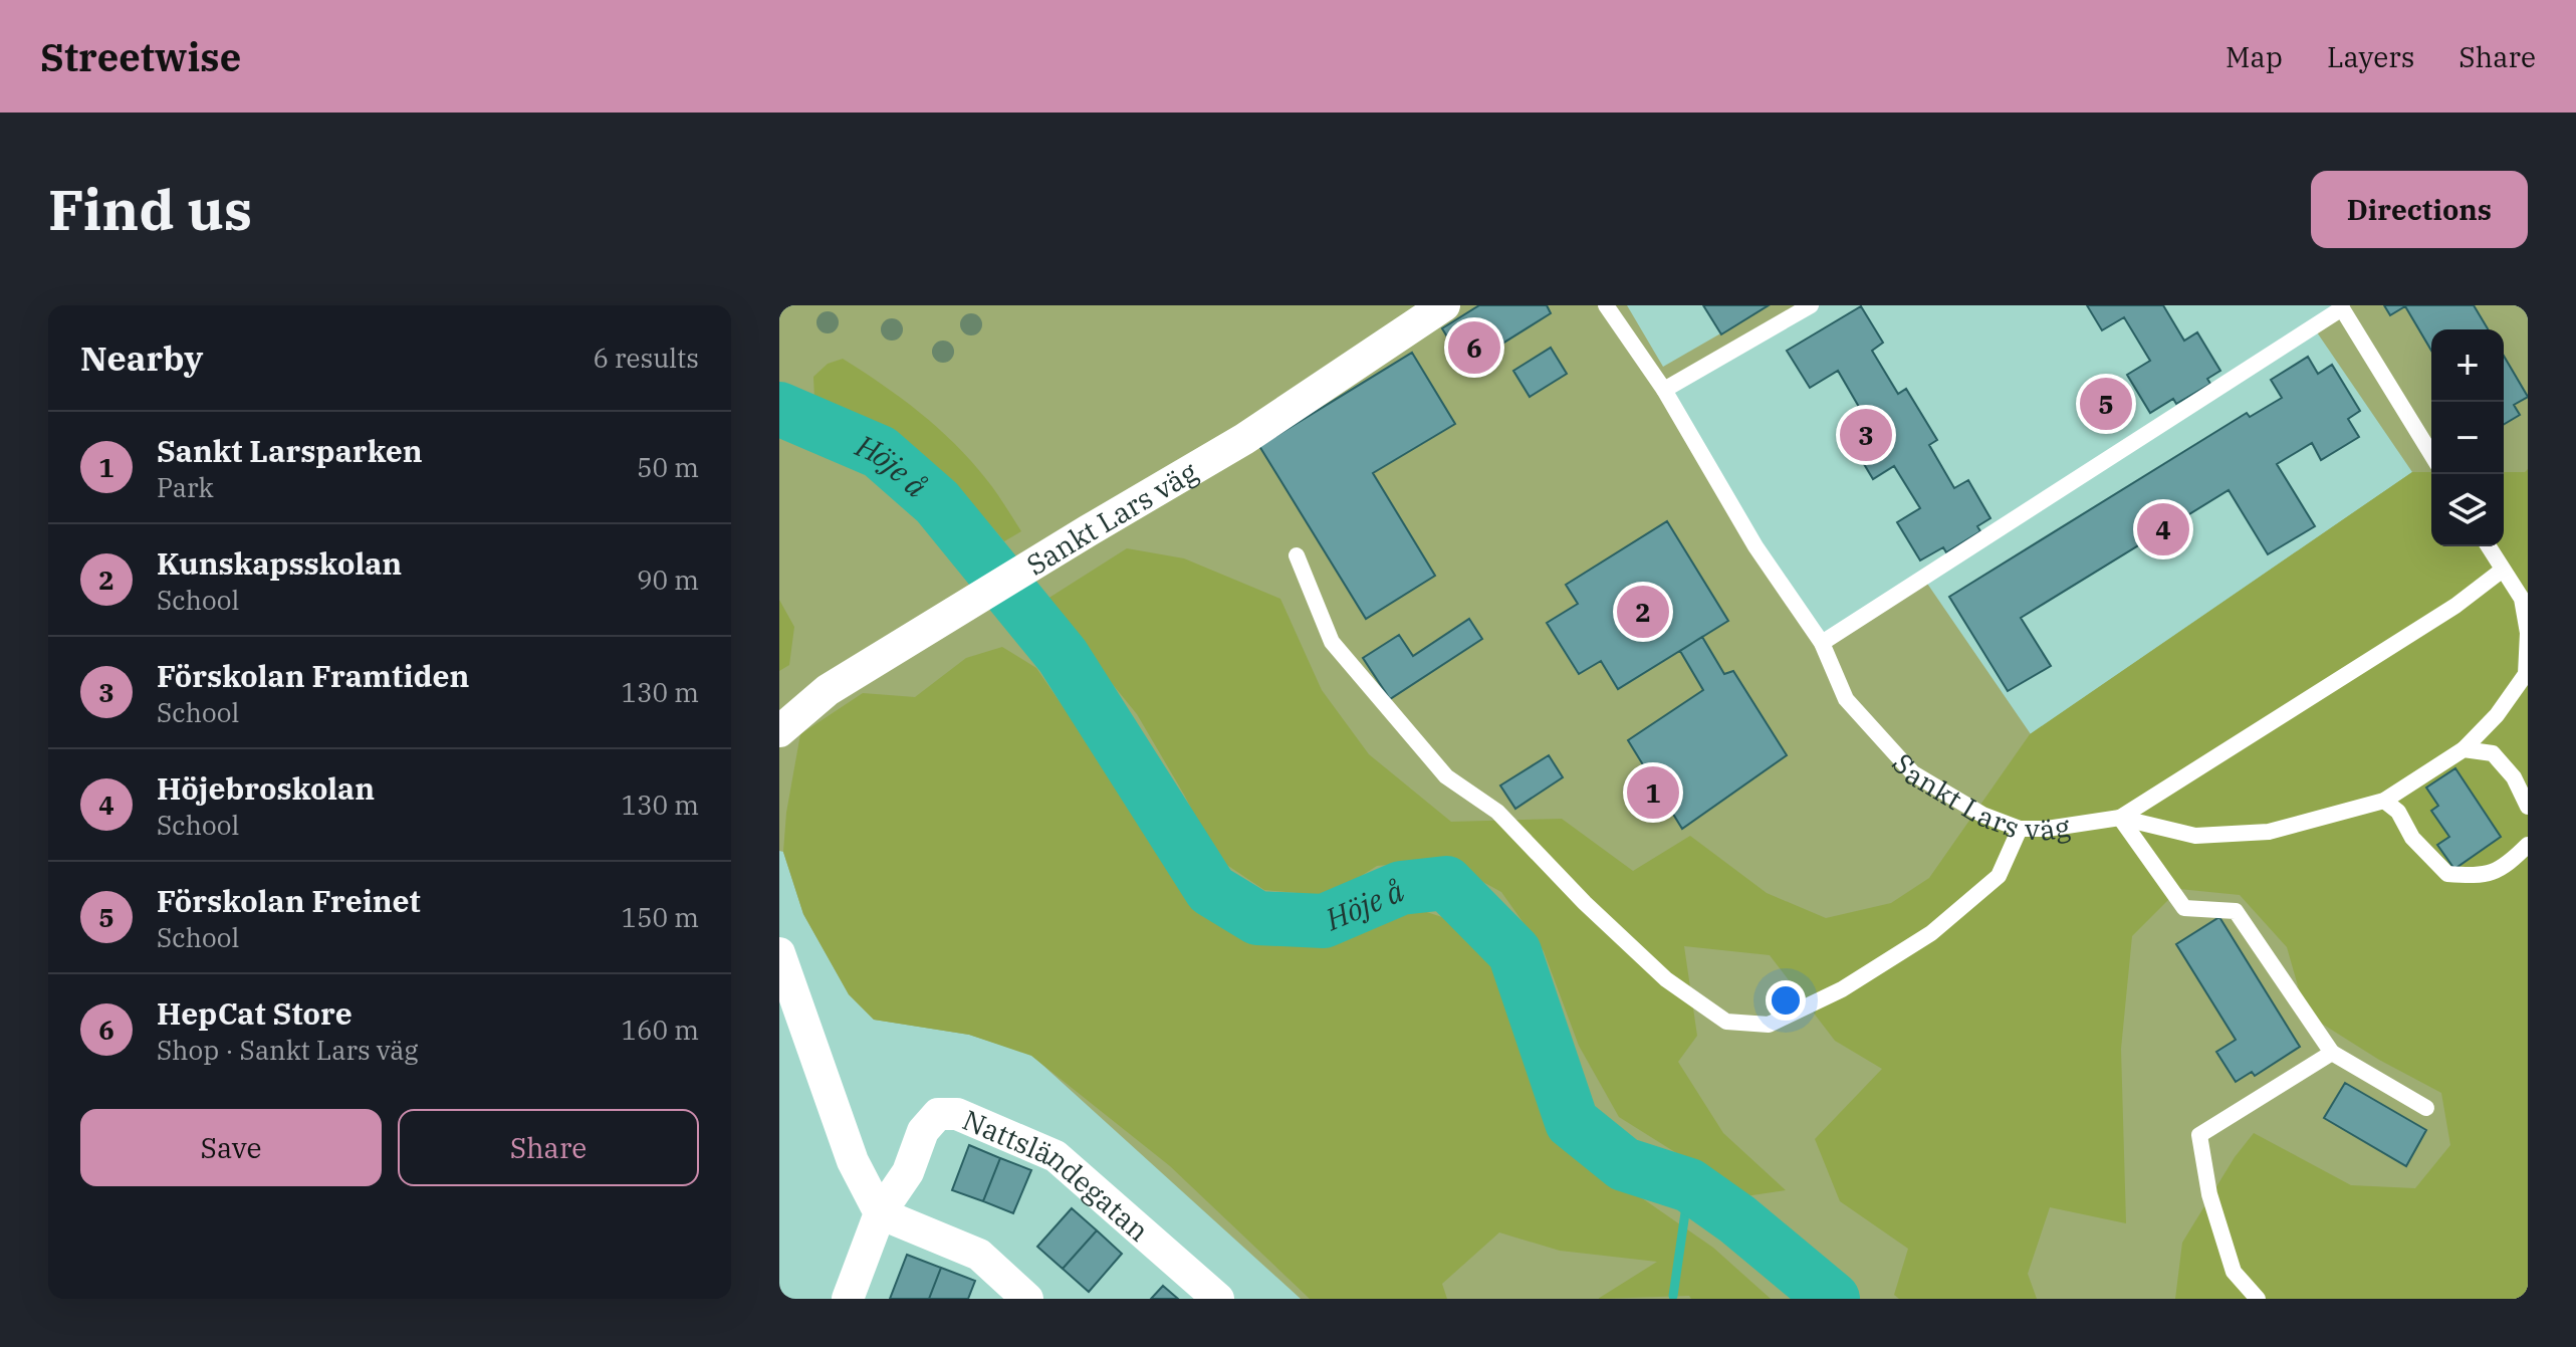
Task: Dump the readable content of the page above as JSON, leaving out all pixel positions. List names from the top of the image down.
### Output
{
  "streets": {
    "street": ["Sankt Lars väg", "Nattsländegatan"]
  },
  "water": ["Höje å"],
  "page": {
    "header": "Streetwise",
    "nav": ["Map", "Layers", "Share"],
    "buttons": [
      "Directions",
      ["Save", "Share"]
    ],
    "title": "Find us",
    "heading": ["Nearby", "6 results"],
    "pins": [
      "6",
      "5",
      "3",
      "4",
      "2",
      "1"
    ],
    "map_buttons": ["+", "−"],
    "list": [
      {
        "mark": "1",
        "name": "Sankt Larsparken",
        "note": "Park",
        "value": "50 m"
      },
      {
        "mark": "2",
        "name": "Kunskapsskolan",
        "note": "School",
        "value": "90 m"
      },
      {
        "mark": "3",
        "name": "Förskolan Framtiden",
        "note": "School",
        "value": "130 m"
      },
      {
        "mark": "4",
        "name": "Höjebroskolan",
        "note": "School",
        "value": "130 m"
      },
      {
        "mark": "5",
        "name": "Förskolan Freinet",
        "note": "School",
        "value": "150 m"
      },
      {
        "mark": "6",
        "name": "HepCat Store",
        "note": "Shop · Sankt Lars väg",
        "value": "160 m"
      }
    ]
  }
}
